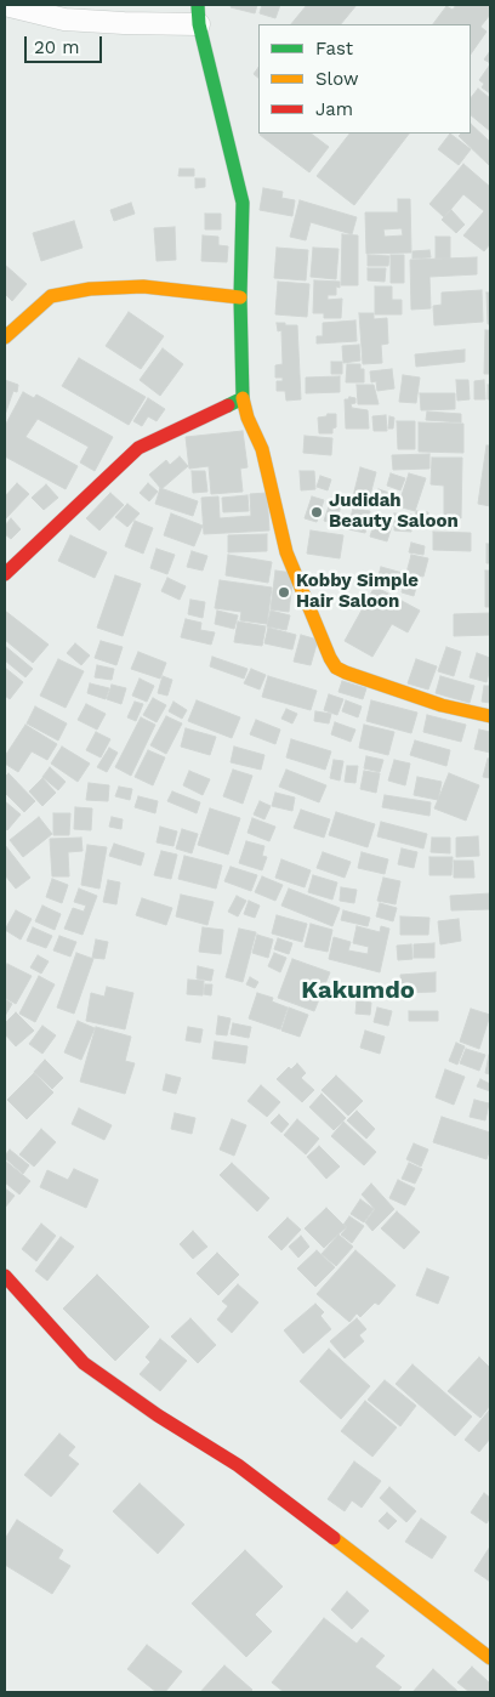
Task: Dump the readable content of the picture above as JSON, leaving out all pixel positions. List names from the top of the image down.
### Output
{
  "districts": ["Kakumdo"],
  "places": ["Judidah Beauty Saloon", "Kobby Simple Hair Saloon"],
  "legend": ["Fast", "Slow", "Jam"],
  "scale_bar": "20 m"
}
